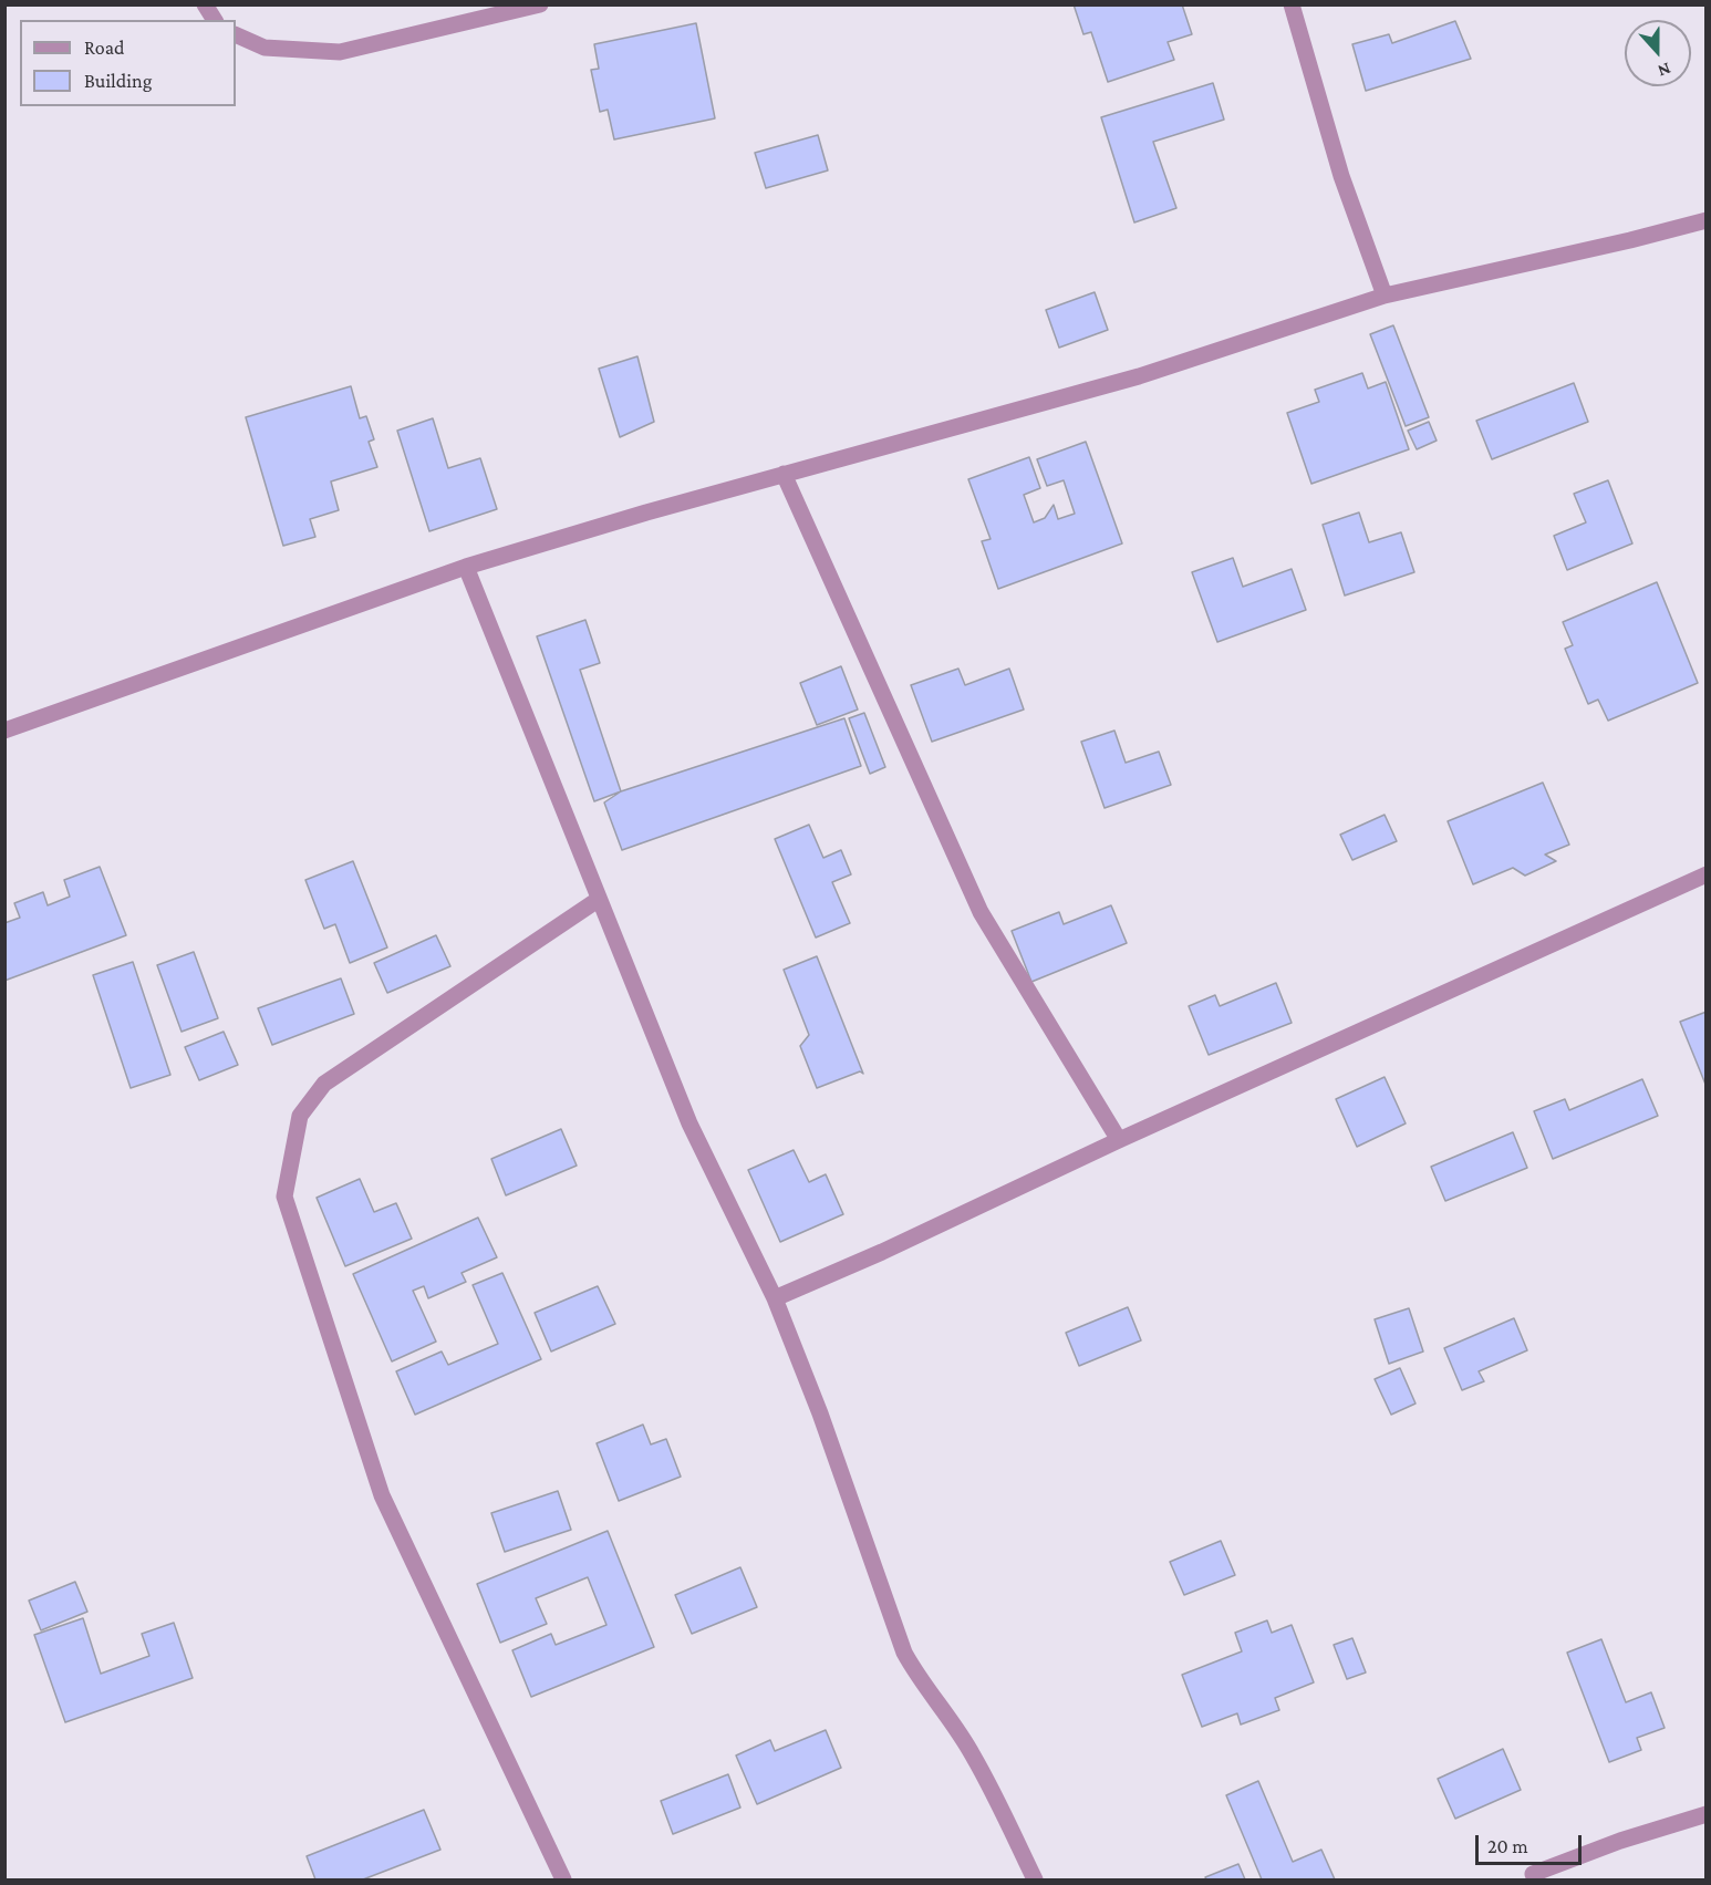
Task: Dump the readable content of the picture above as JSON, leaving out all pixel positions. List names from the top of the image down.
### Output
{
  "legend": ["Road", "Building"],
  "scale_bar": "20 m",
  "north": "bottom"
}
